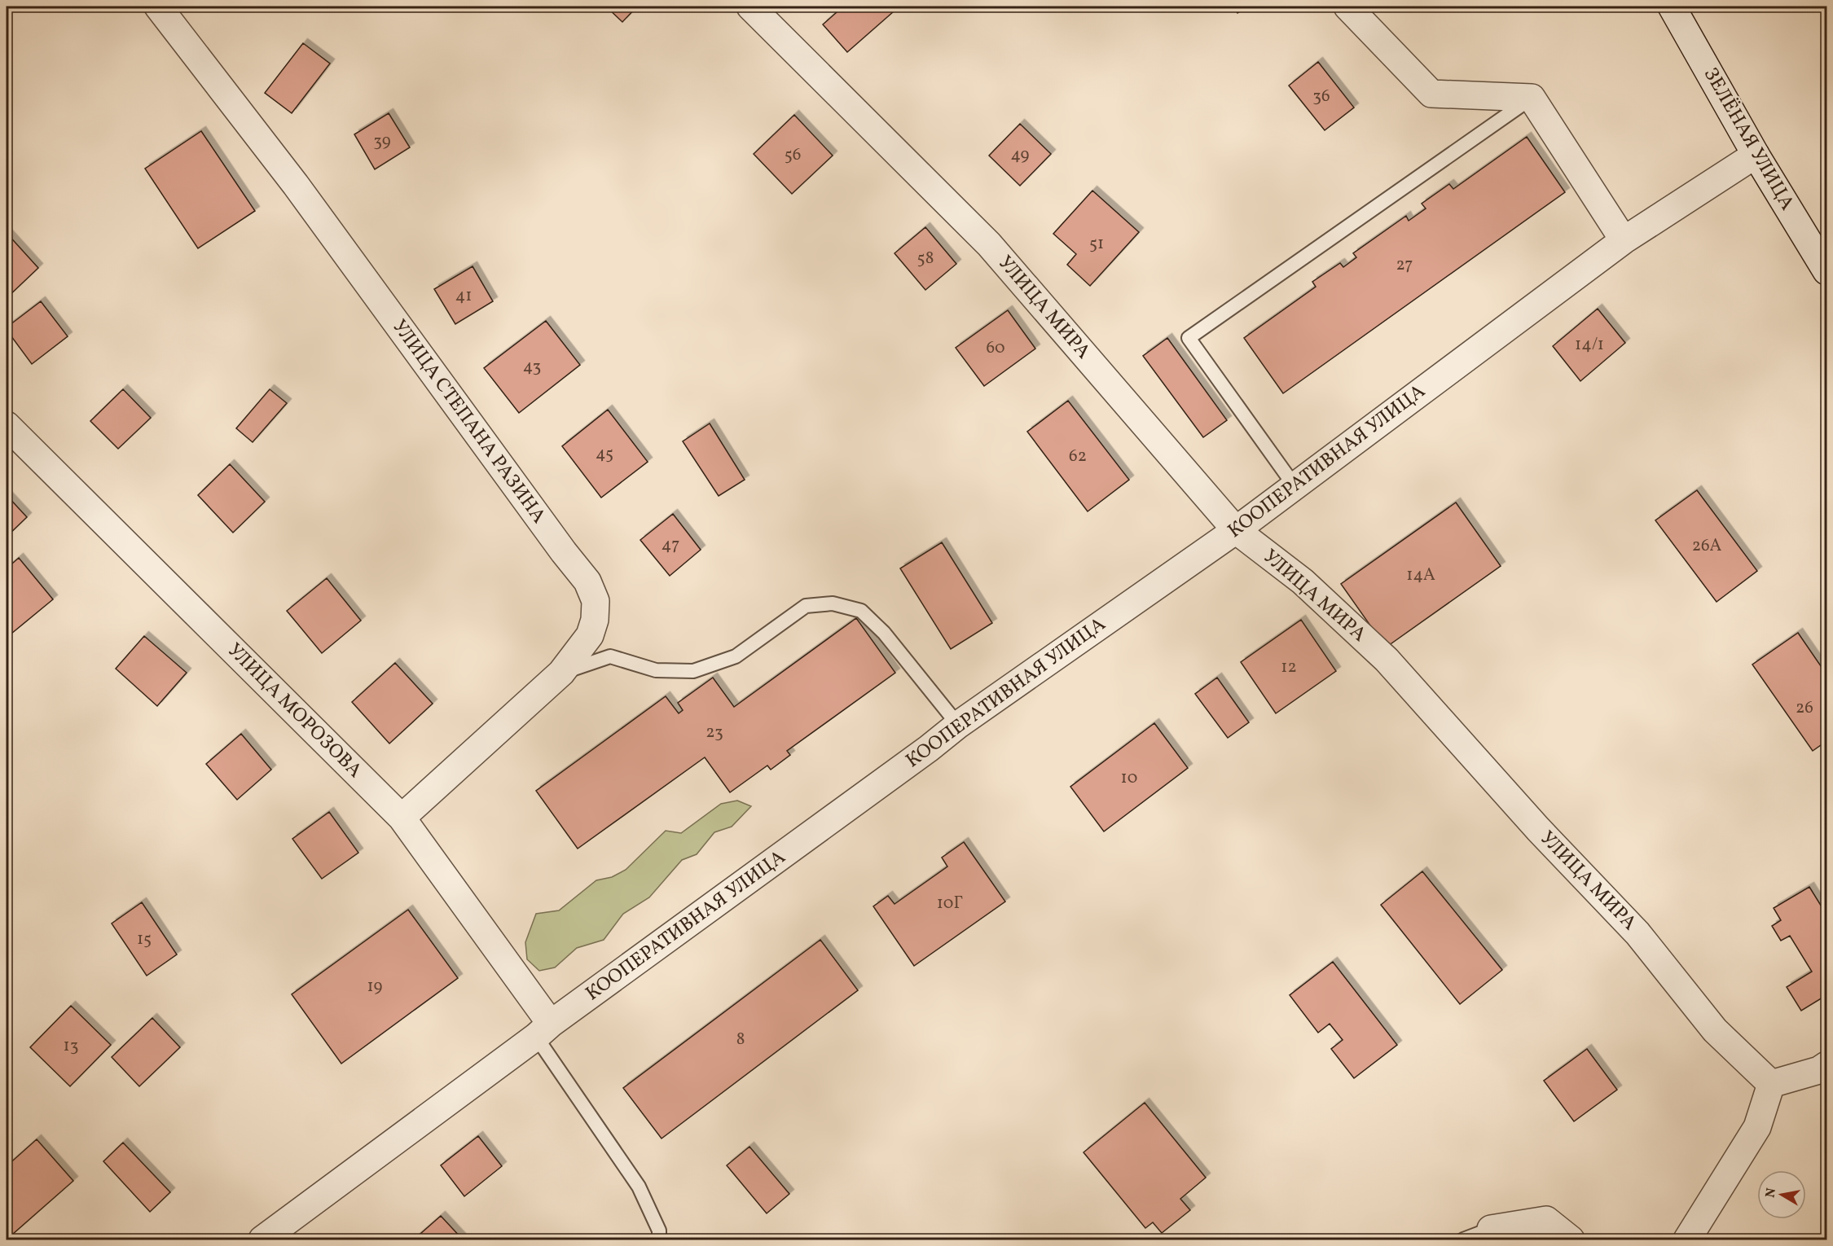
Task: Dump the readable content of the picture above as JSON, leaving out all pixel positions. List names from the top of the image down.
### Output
{
  "streets": {
    "street": [
      "ЗЕЛЁНАЯ УЛИЦА",
      "УЛИЦА МИРА",
      "УЛИЦА СТЕПАНА РАЗИНА",
      "КООПЕРАТИВНАЯ УЛИЦА",
      "УЛИЦА МОРОЗОВА"
    ]
  },
  "crossings": [
    ["ЗЕЛЁНАЯ УЛИЦА", "КООПЕРАТИВНАЯ УЛИЦА"],
    ["УЛИЦА МИРА", "КООПЕРАТИВНАЯ УЛИЦА"],
    ["УЛИЦА СТЕПАНА РАЗИНА", "УЛИЦА МОРОЗОВА"],
    ["КООПЕРАТИВНАЯ УЛИЦА", "УЛИЦА МОРОЗОВА"]
  ],
  "house_numbers": [
    "36",
    "39",
    "56",
    "49",
    "51",
    "58",
    "27",
    "41",
    "14/1",
    "60",
    "43",
    "45",
    "62",
    "47",
    "26А",
    "14А",
    "12",
    "26",
    "23",
    "10",
    "10Г",
    "15",
    "19",
    "8",
    "13"
  ],
  "north": "left"
}
